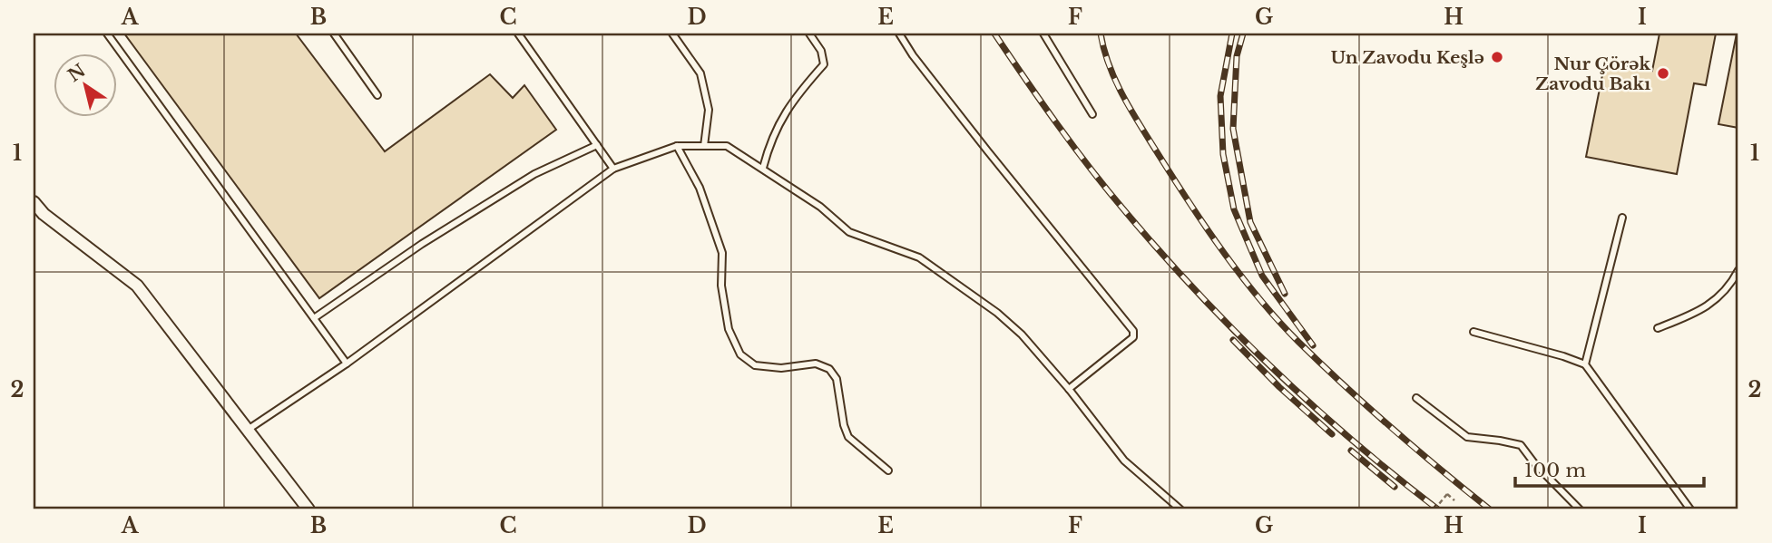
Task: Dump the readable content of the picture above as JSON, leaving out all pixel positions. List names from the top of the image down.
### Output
{
  "places": ["Un Zavodu Keşlə", "Nur Çörək Zavodu Bakı"],
  "scale_bar": "100 m",
  "north": "top left",
  "grid": {
    "columns": [
      "A",
      "B",
      "C",
      "D",
      "E",
      "F",
      "G",
      "H",
      "I"
    ],
    "rows": ["1", "2"]
  }
}
